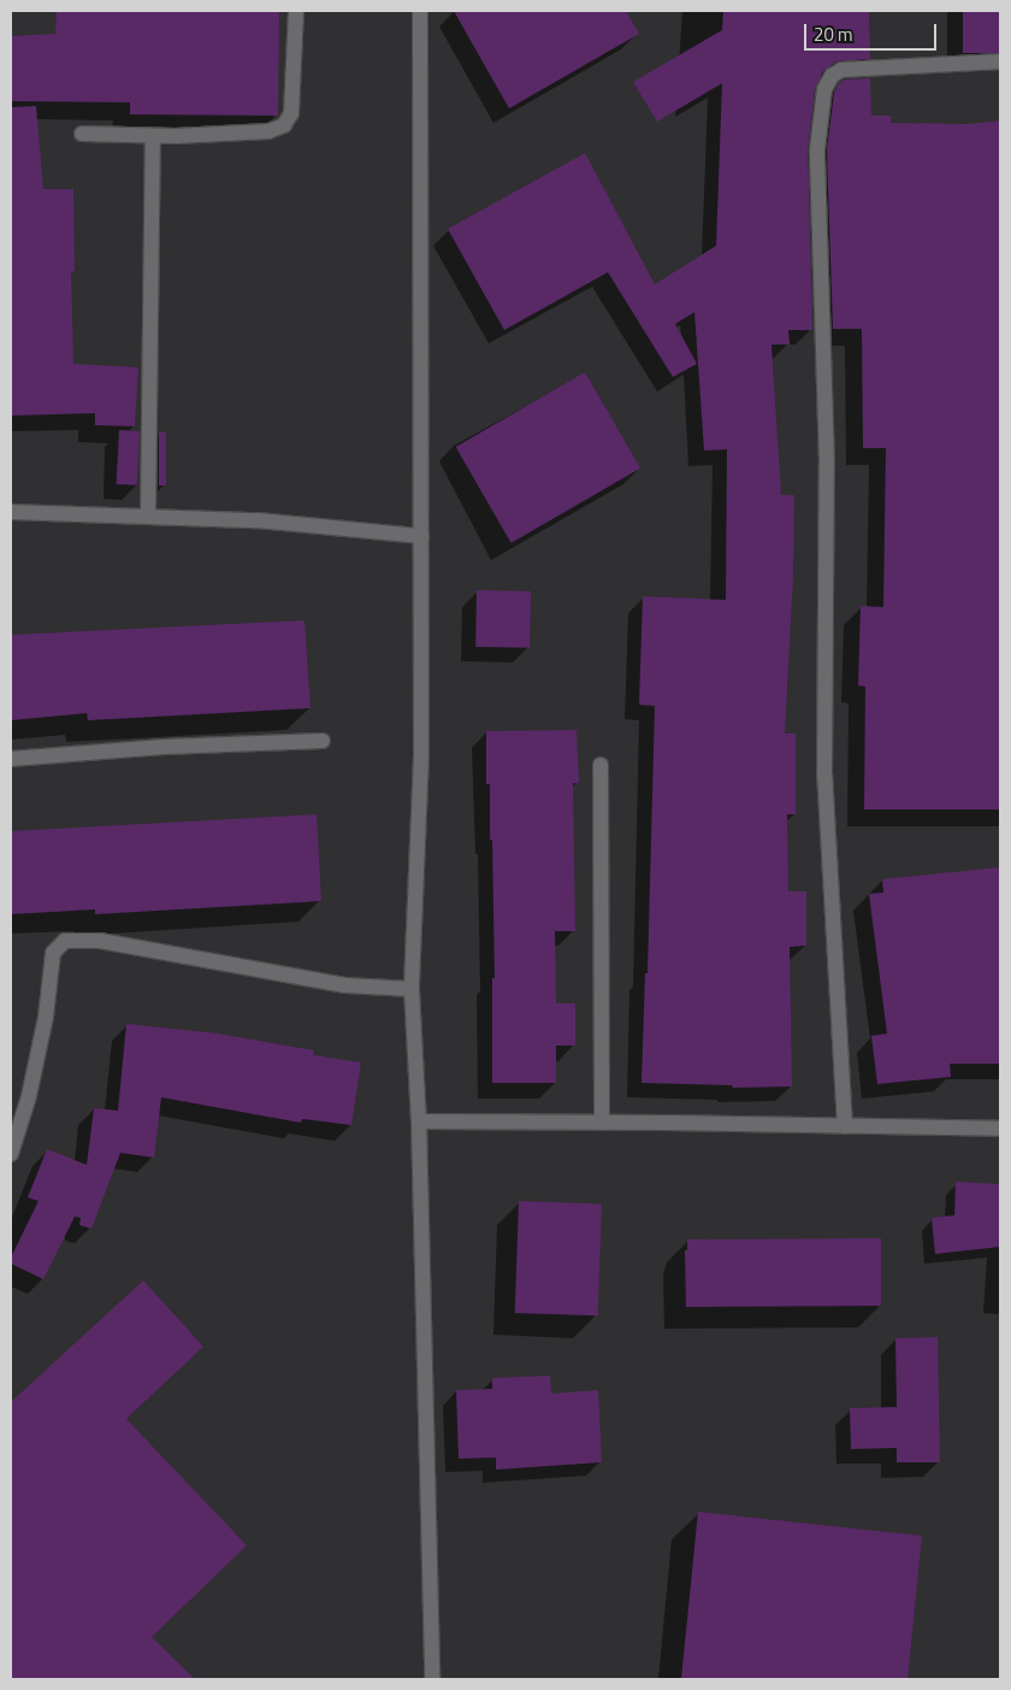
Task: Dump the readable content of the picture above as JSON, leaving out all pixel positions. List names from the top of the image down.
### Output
{
  "scale_bar": "20 m"
}
